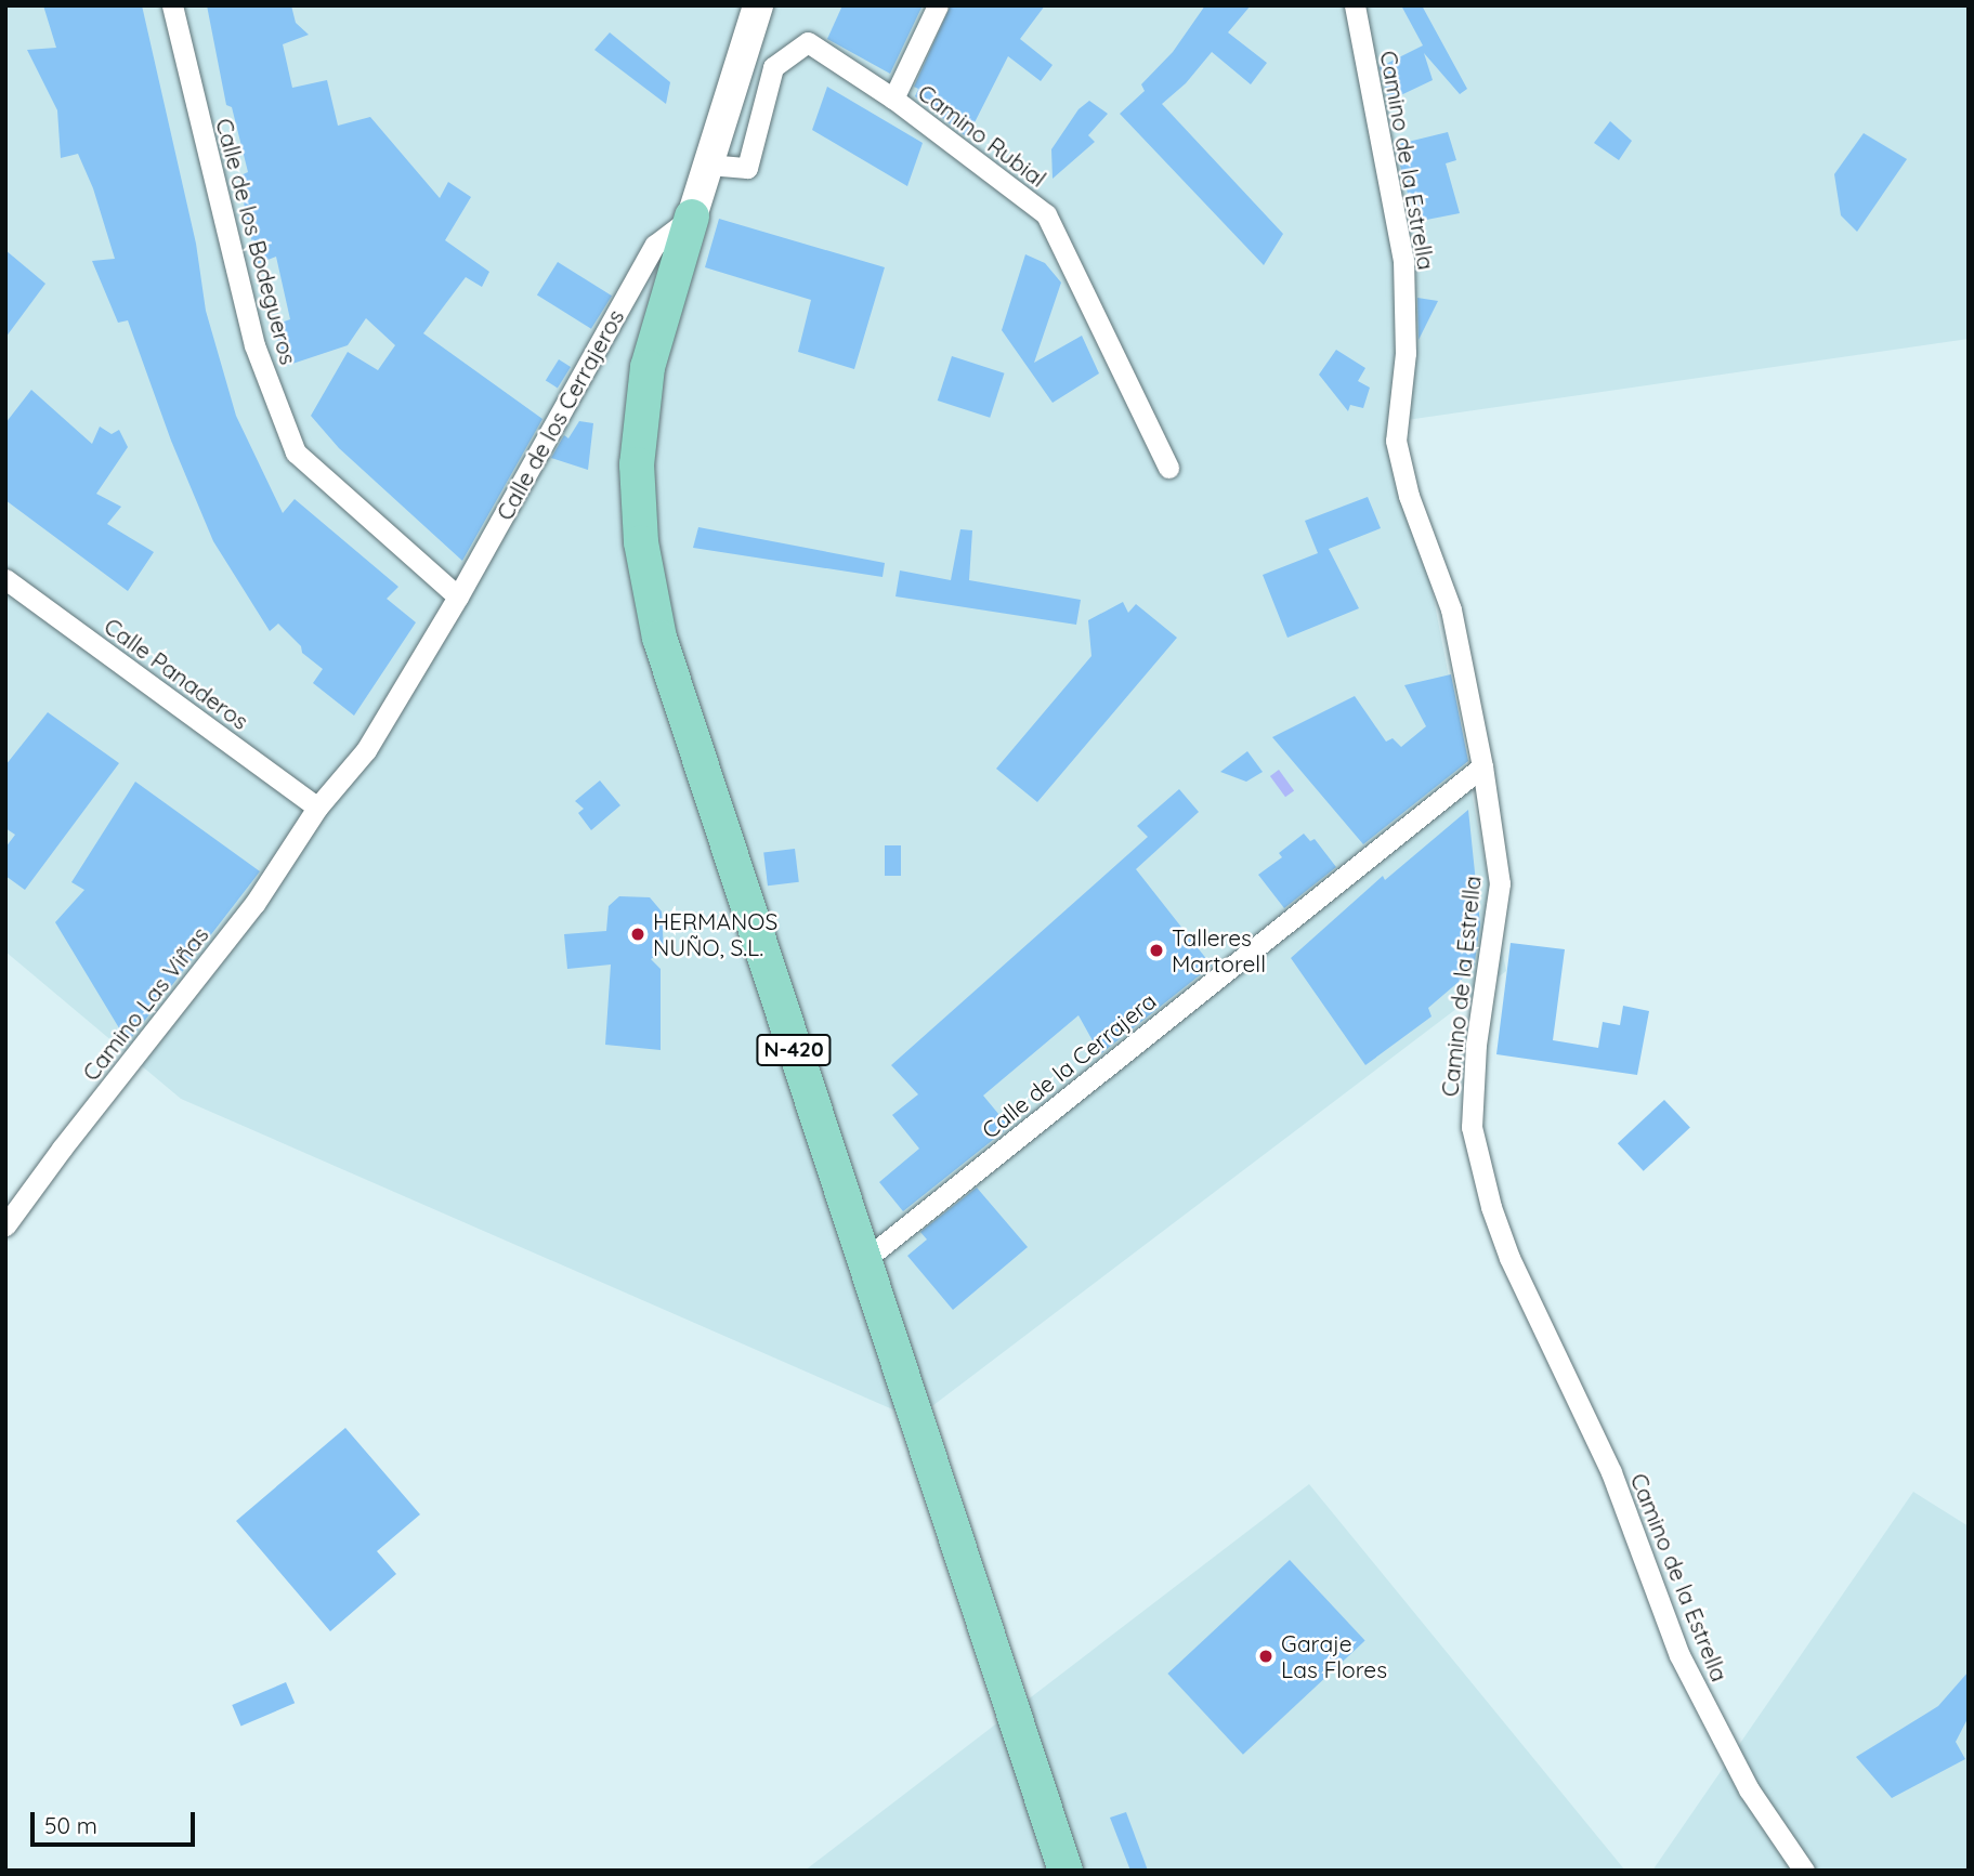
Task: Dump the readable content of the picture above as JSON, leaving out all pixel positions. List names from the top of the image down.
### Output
{
  "streets": {
    "highway": ["N-420"],
    "street": [
      "Camino Rubial",
      "Camino de la Estrella",
      "Calle de los Bodegueros",
      "Calle de los Cerrajeros",
      "Calle Panaderos",
      "Camino Las Viñas",
      "Calle de la Cerrajera"
    ]
  },
  "crossings": [
    ["Camino de la Estrella", "Calle de la Cerrajera"],
    ["Calle de los Bodegueros", "Calle de los Cerrajeros"],
    ["Calle de los Cerrajeros", "Calle Panaderos"],
    ["Calle de los Cerrajeros", "Camino Las Viñas"],
    ["Calle de los Cerrajeros", "N-420"],
    ["Calle Panaderos", "Camino Las Viñas"],
    ["N-420", "Calle de la Cerrajera"]
  ],
  "places": ["HERMANOS NUÑO, S.L.", "Talleres Martorell", "Garaje Las Flores"],
  "scale_bar": "50 m"
}
